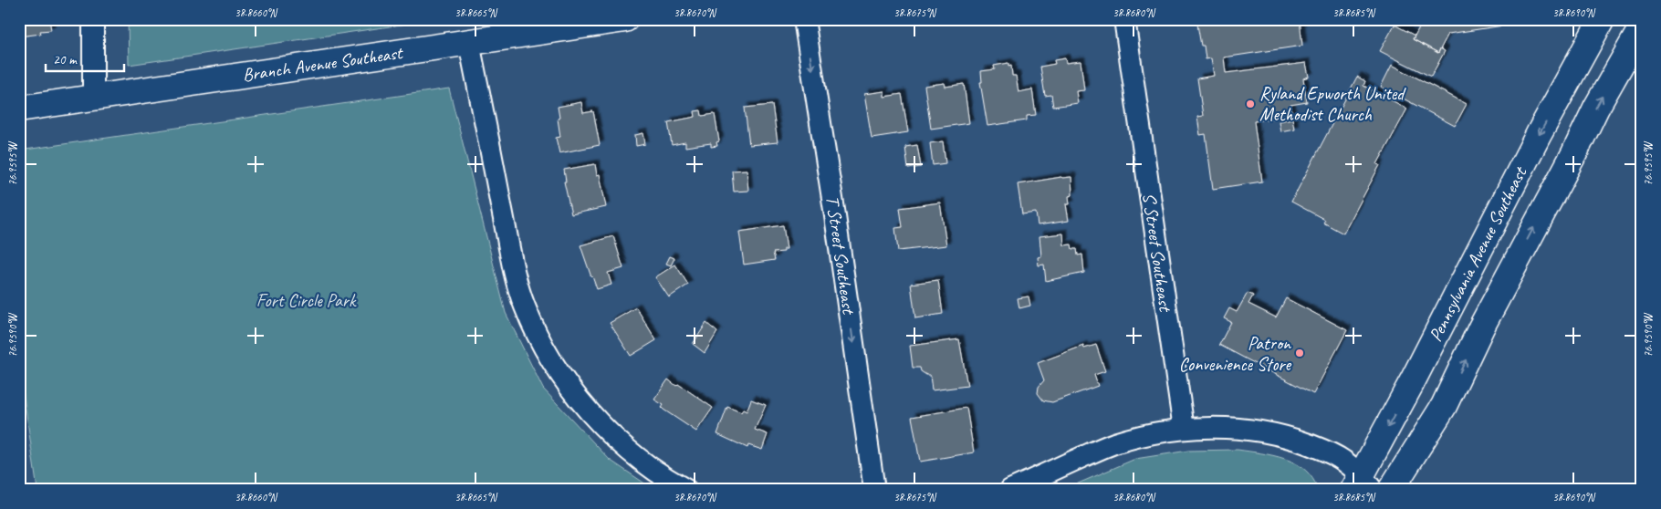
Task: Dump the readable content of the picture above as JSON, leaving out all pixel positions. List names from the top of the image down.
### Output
{
  "streets": {
    "highway": ["Branch Avenue Southeast", "Pennsylvania Avenue Southeast"],
    "street": ["S Street Southeast", "T Street Southeast"]
  },
  "one_way": ["T Street Southeast"],
  "parks": ["Fort Circle Park"],
  "places": ["Ryland Epworth United Methodist Church", "Patron Convenience Store"],
  "scale_bar": "20 m",
  "coordinates": [
    "38.8660°N",
    "38.8665°N",
    "38.8670°N",
    "38.8675°N",
    "38.8680°N",
    "38.8685°N",
    "38.8690°N",
    "76.9595°W",
    "76.9590°W"
  ]
}
